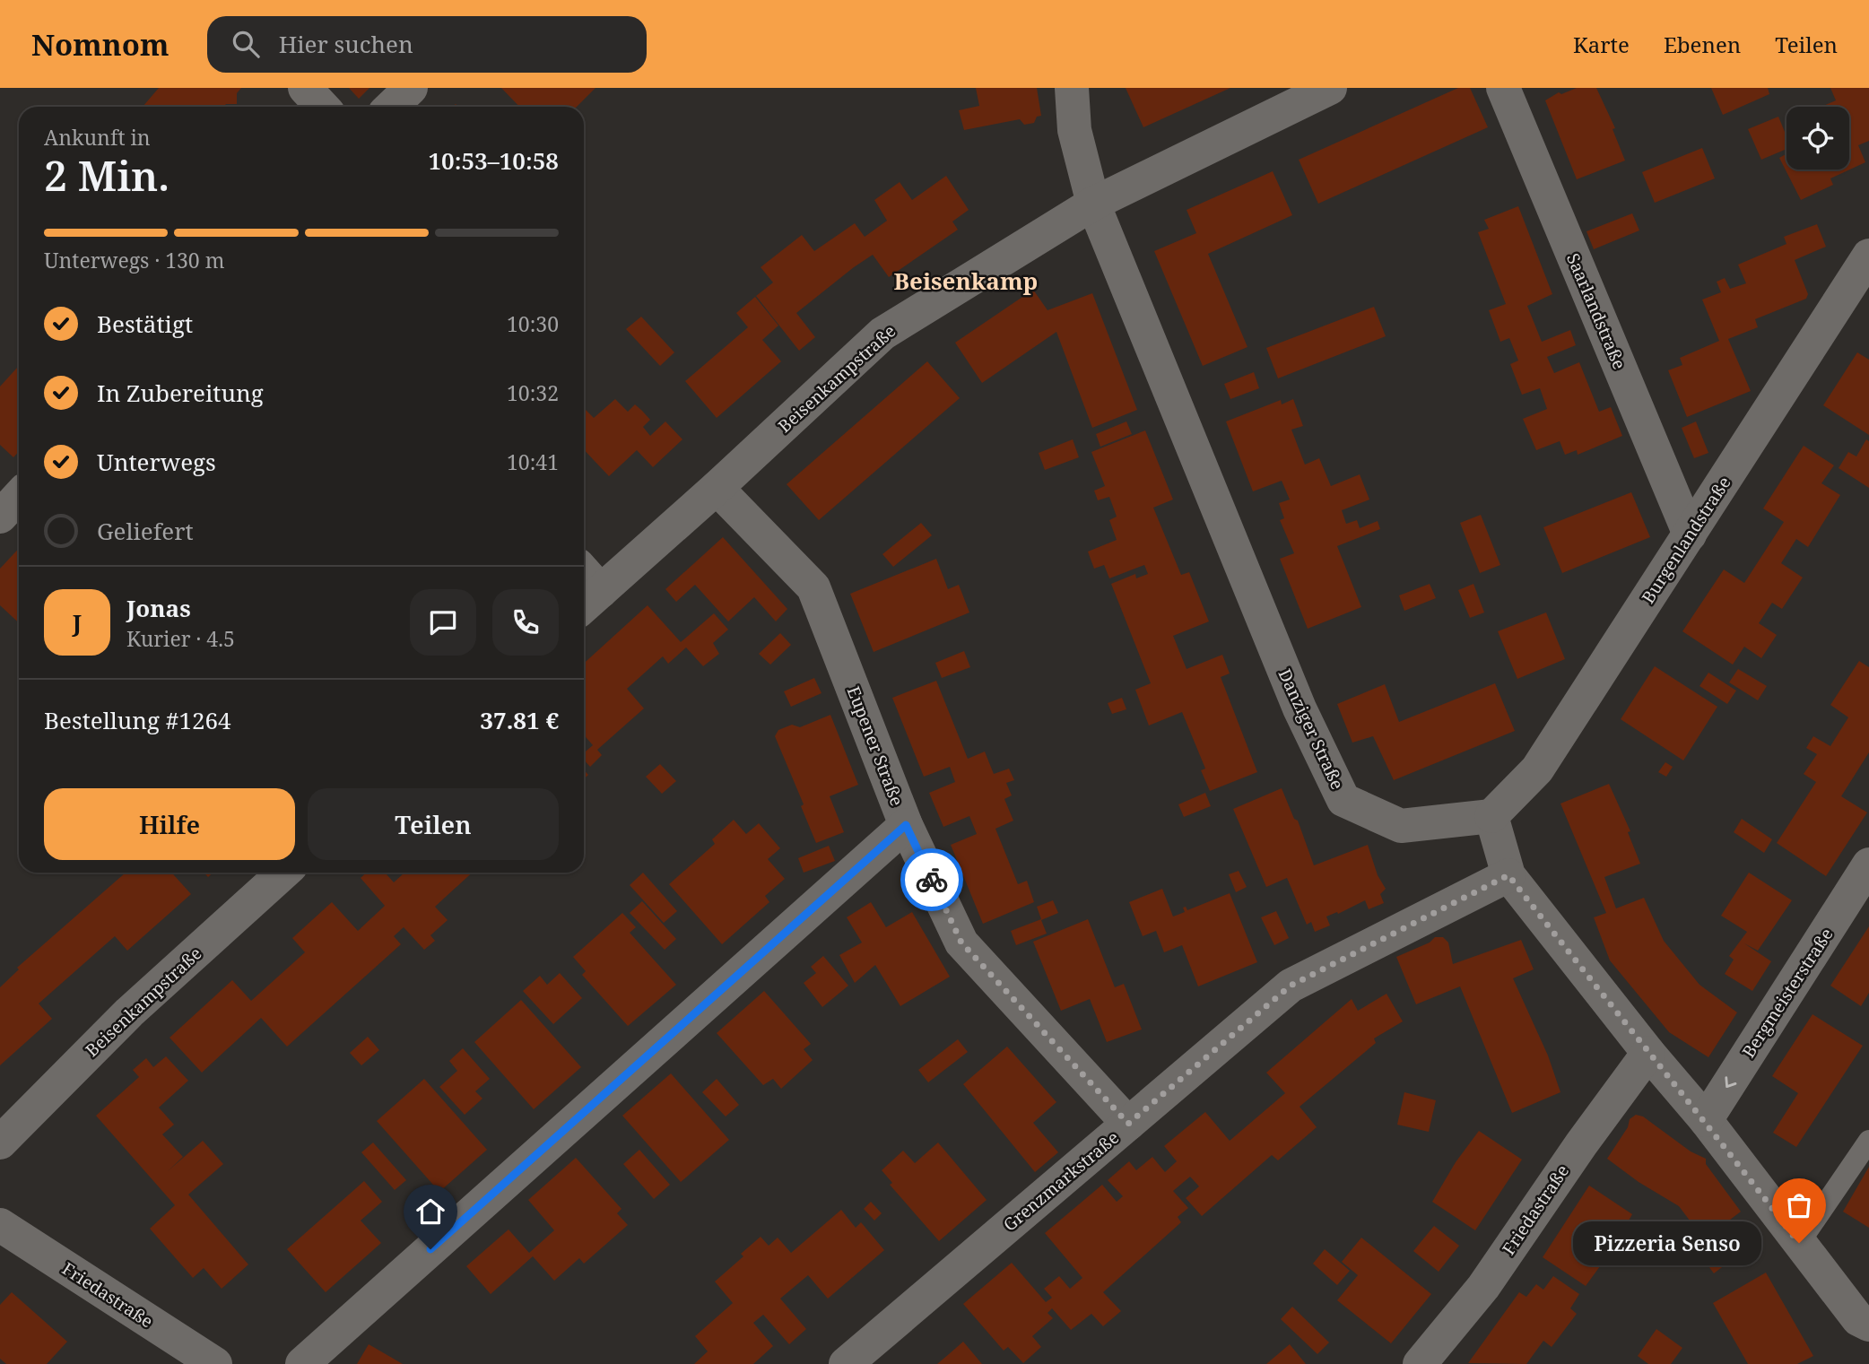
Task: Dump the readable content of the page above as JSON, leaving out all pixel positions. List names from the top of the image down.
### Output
{
  "streets": {
    "street": [
      "Saarlandstraße",
      "Beisenkampstraße",
      "Burgenlandstraße",
      "Danziger Straße",
      "Eupener Straße",
      "Bergmeisterstraße",
      "Grenzmarkstraße",
      "Friedastraße"
    ]
  },
  "crossings": [
    ["Saarlandstraße", "Burgenlandstraße"],
    ["Beisenkampstraße", "Danziger Straße"],
    ["Beisenkampstraße", "Eupener Straße"],
    ["Burgenlandstraße", "Danziger Straße"],
    ["Eupener Straße", "Grenzmarkstraße"]
  ],
  "one_way": ["Bergmeisterstraße"],
  "districts": ["Beisenkamp"],
  "places": ["Pizzeria Senso"],
  "page": {
    "header": "Nomnom",
    "search": "Hier suchen",
    "nav": ["Karte", "Ebenen", "Teilen"],
    "heading": ["2 Min.", "Ankunft in", "10:53–10:58"],
    "panel": [
      "Jonas",
      "Kurier · 4.5",
      "Bestellung #1264",
      "37.81 €"
    ],
    "bar": "Unterwegs · 130 m",
    "list": [
      ["Bestätigt", "10:30"],
      ["In Zubereitung", "10:32"],
      ["Unterwegs", "10:41"],
      "Geliefert"
    ],
    "round": "J",
    "buttons": ["Hilfe", "Teilen"],
    "bubble": "Pizzeria Senso"
  }
}
